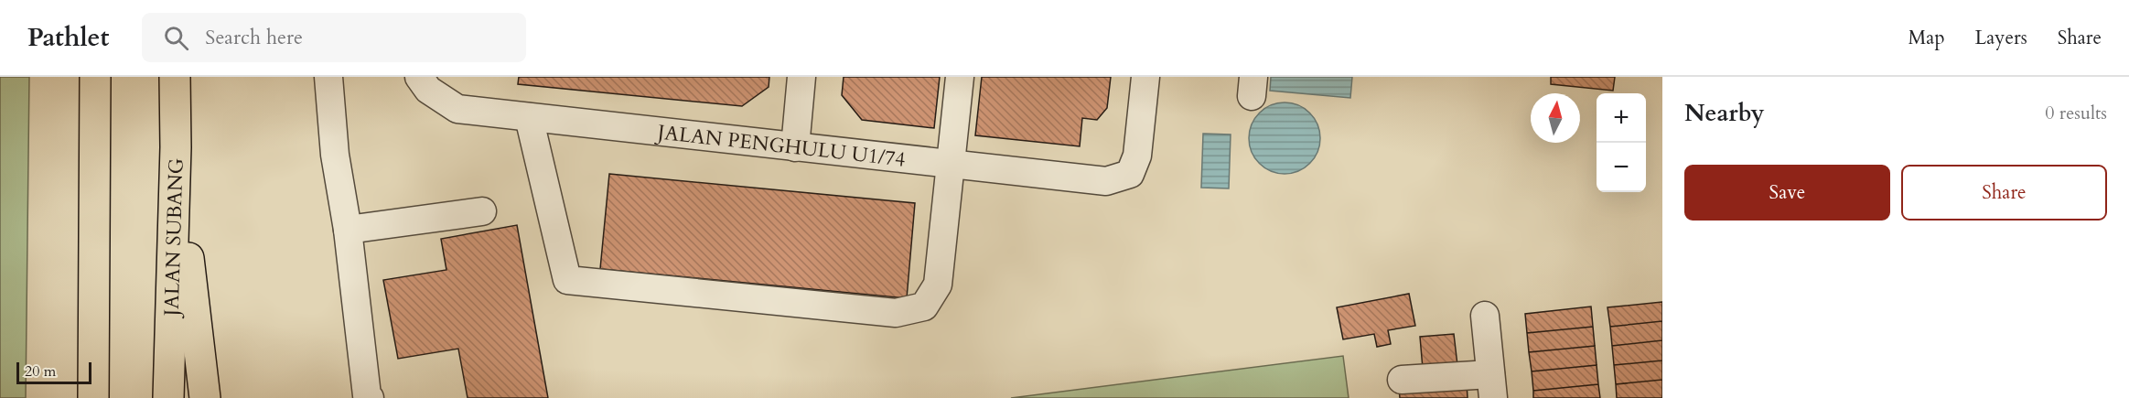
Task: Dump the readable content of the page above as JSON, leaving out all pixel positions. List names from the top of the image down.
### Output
{
  "streets": {
    "main road": ["JALAN SUBANG"],
    "street": ["JALAN PENGHULU U1/74"]
  },
  "scale_bar": "20 m",
  "north": "top",
  "page": {
    "header": "Pathlet",
    "search": "Search here",
    "nav": ["Map", "Layers", "Share"],
    "heading": ["Nearby", "0 results"],
    "map_buttons": ["+", "−"],
    "buttons": ["Save", "Share"],
    "scale": "20 m"
  }
}
